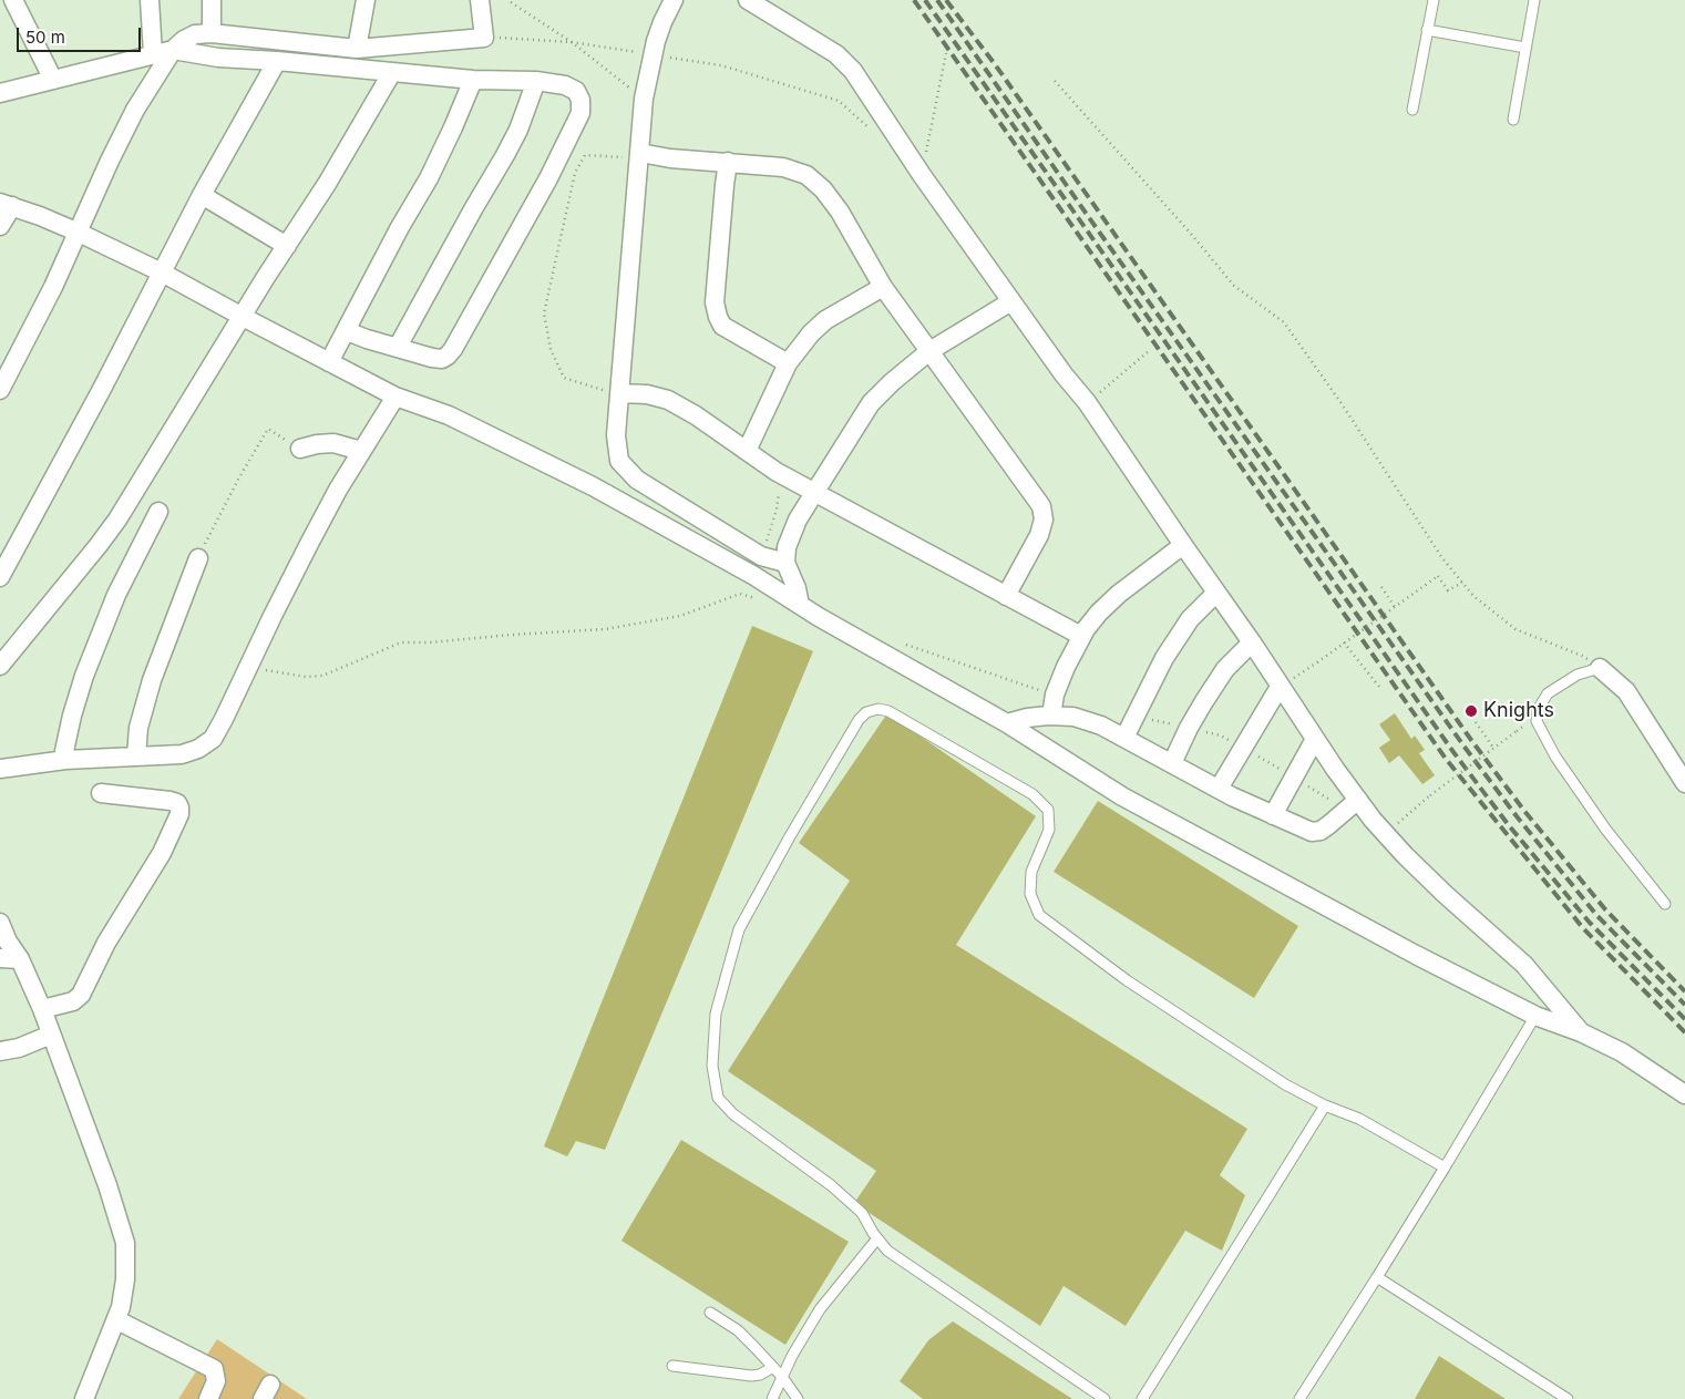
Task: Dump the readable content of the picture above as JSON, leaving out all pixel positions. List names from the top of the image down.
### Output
{
  "places": ["Knights"],
  "scale_bar": "50 m"
}
